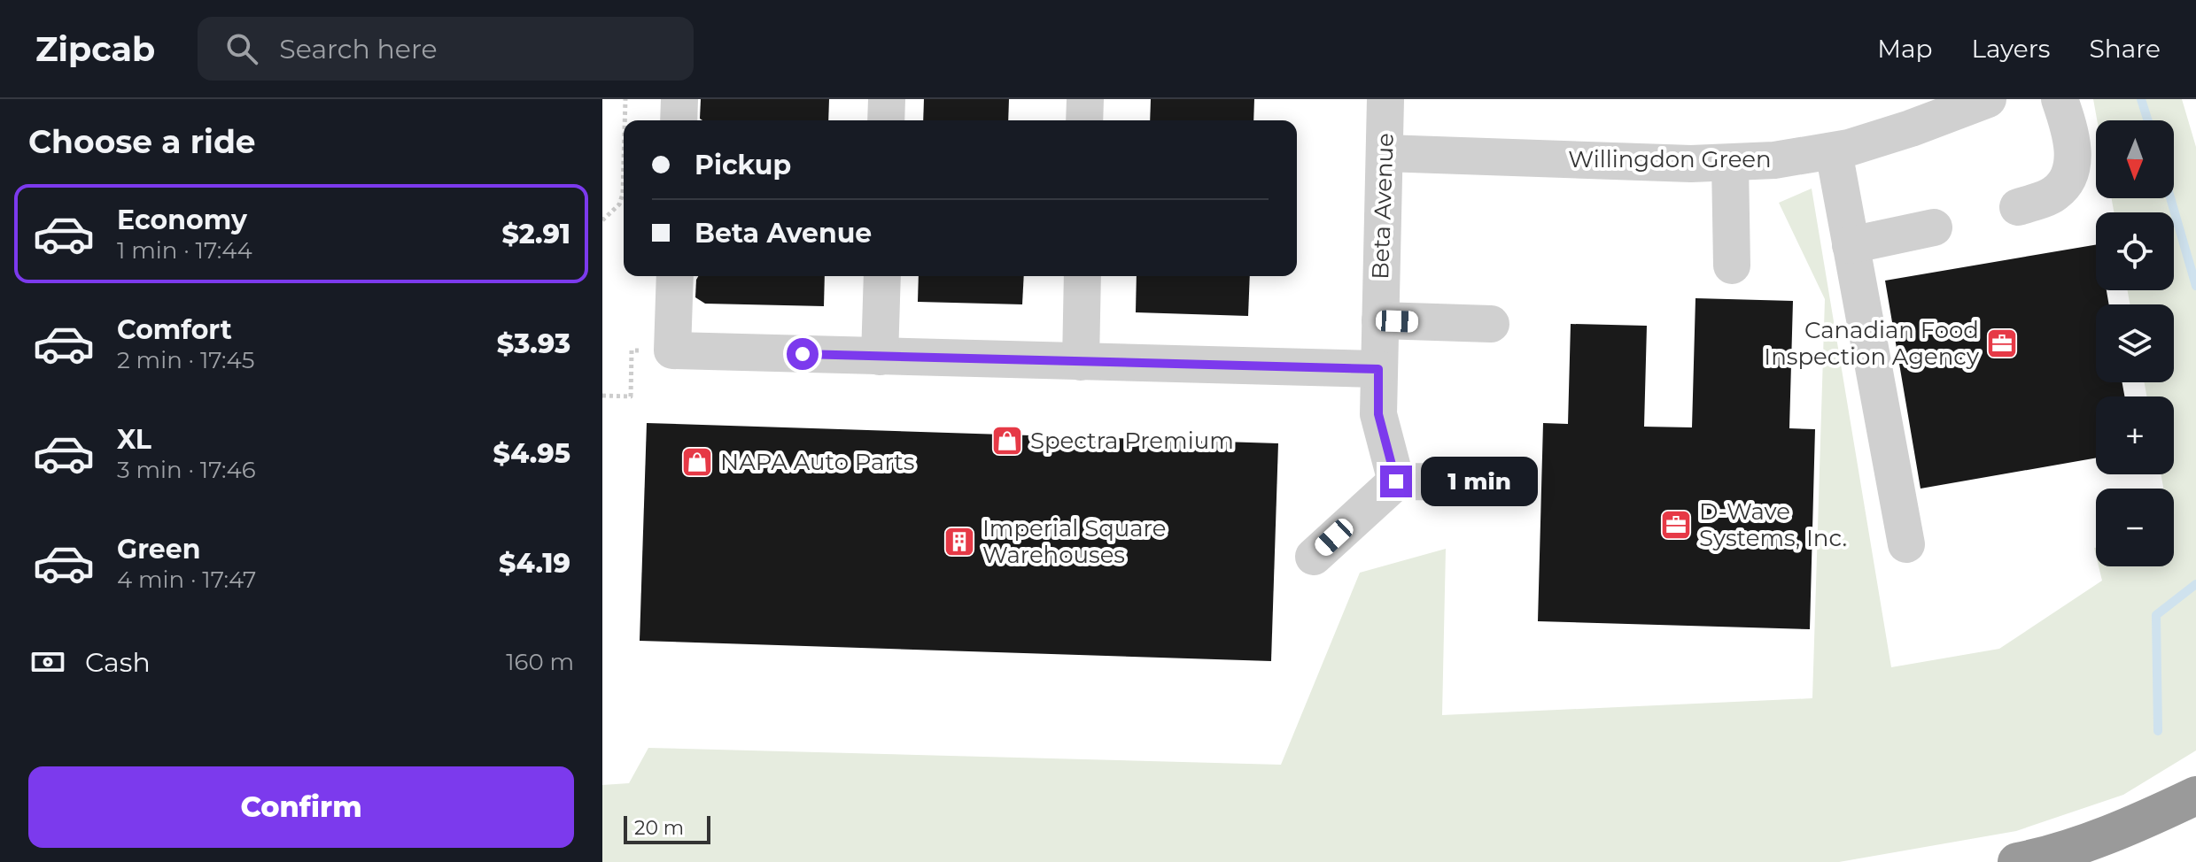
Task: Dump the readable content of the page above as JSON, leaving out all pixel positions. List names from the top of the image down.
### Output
{
  "streets": {
    "street": ["Willingdon Green", "Beta Avenue"]
  },
  "crossings": [
    ["Willingdon Green", "Beta Avenue"]
  ],
  "places": {
    "office": ["Canadian Food Inspection Agency", "D-Wave Systems, Inc."],
    "shop": ["Spectra Premium", "NAPA Auto Parts"],
    "building": ["Imperial Square Warehouses"]
  },
  "scale_bar": "20 m",
  "north": "bottom",
  "page": {
    "header": "Zipcab",
    "search": "Search here",
    "nav": ["Map", "Layers", "Share"],
    "heading": "Choose a ride",
    "map_buttons": ["+", "−"],
    "banner": ["Pickup", "Beta Avenue"],
    "list": [
      {
        "name": "Economy",
        "note": "1 min · 17:44",
        "value": "$2.91"
      },
      {
        "name": "Comfort",
        "note": "2 min · 17:45",
        "value": "$3.93"
      },
      {
        "name": "XL",
        "note": "3 min · 17:46",
        "value": "$4.95"
      },
      {
        "name": "Green",
        "note": "4 min · 17:47",
        "value": "$4.19"
      }
    ],
    "bubble": "1 min",
    "pay": ["Cash", "160 m"],
    "buttons": "Confirm",
    "scale": "20 m"
  }
}
